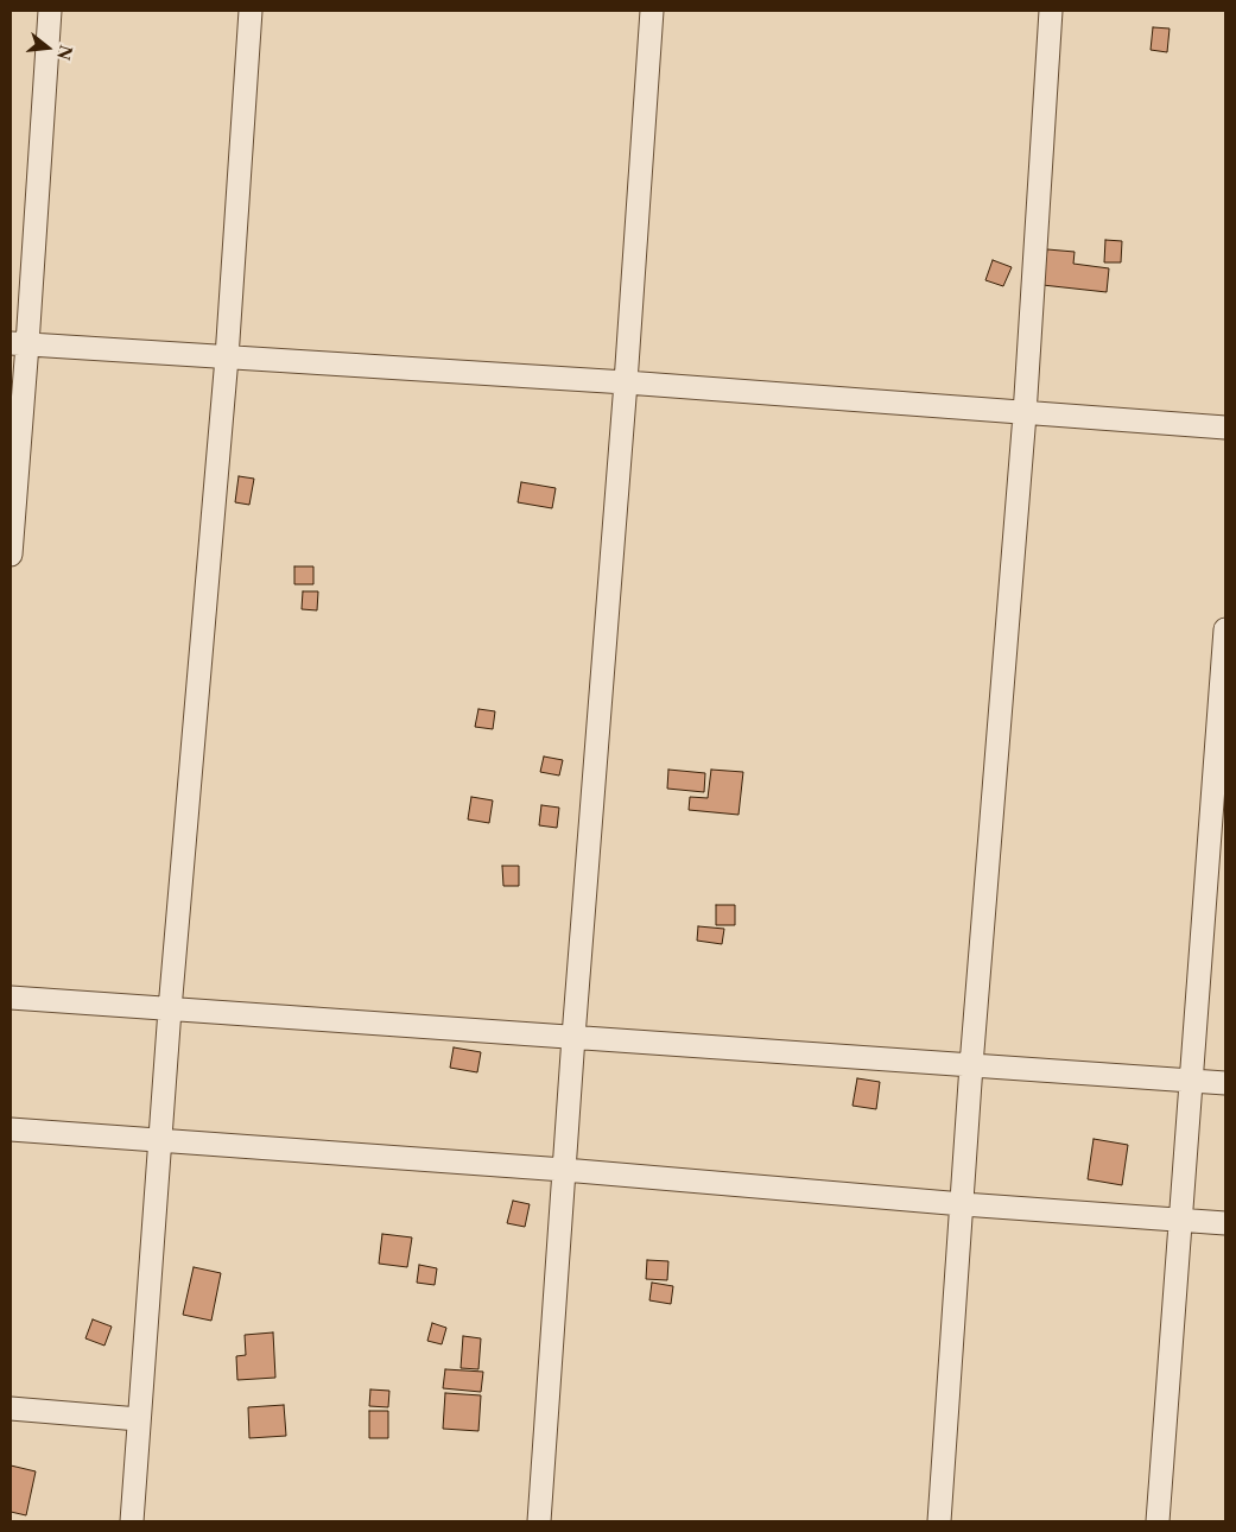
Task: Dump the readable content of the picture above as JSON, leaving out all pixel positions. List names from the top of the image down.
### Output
{
  "north": "right"
}
